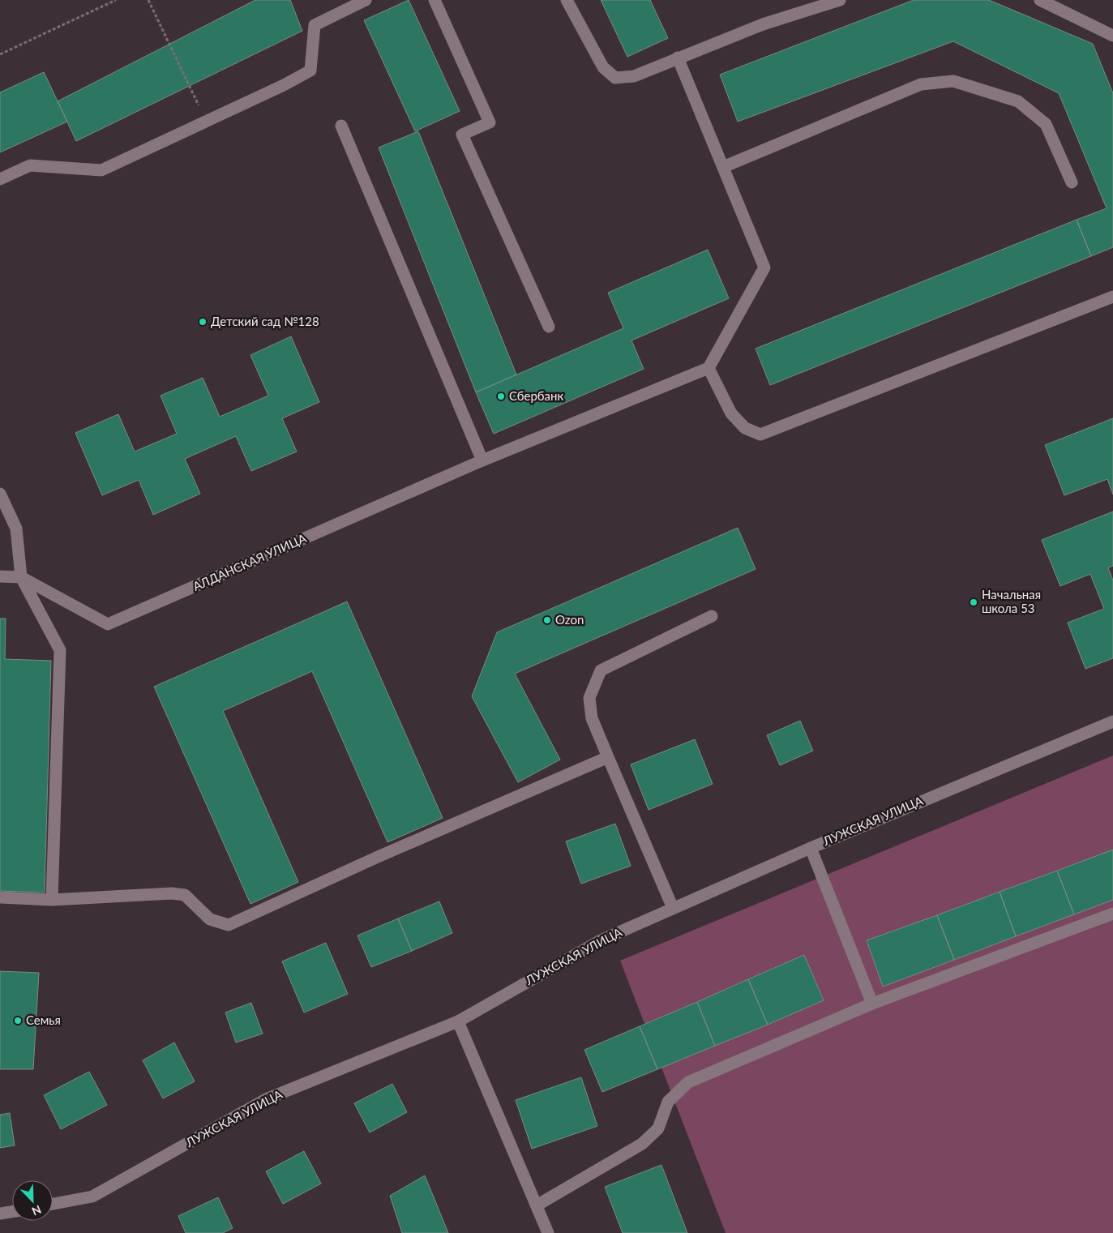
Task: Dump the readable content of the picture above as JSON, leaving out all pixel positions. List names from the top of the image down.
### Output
{
  "streets": {
    "street": ["АЛДАНСКАЯ УЛИЦА", "ЛУЖСКАЯ УЛИЦА"]
  },
  "places": [
    "Детский сад №128",
    "Сбербанк",
    "Начальная школа 53",
    "Ozon",
    "Семья"
  ],
  "north": "bottom right"
}
